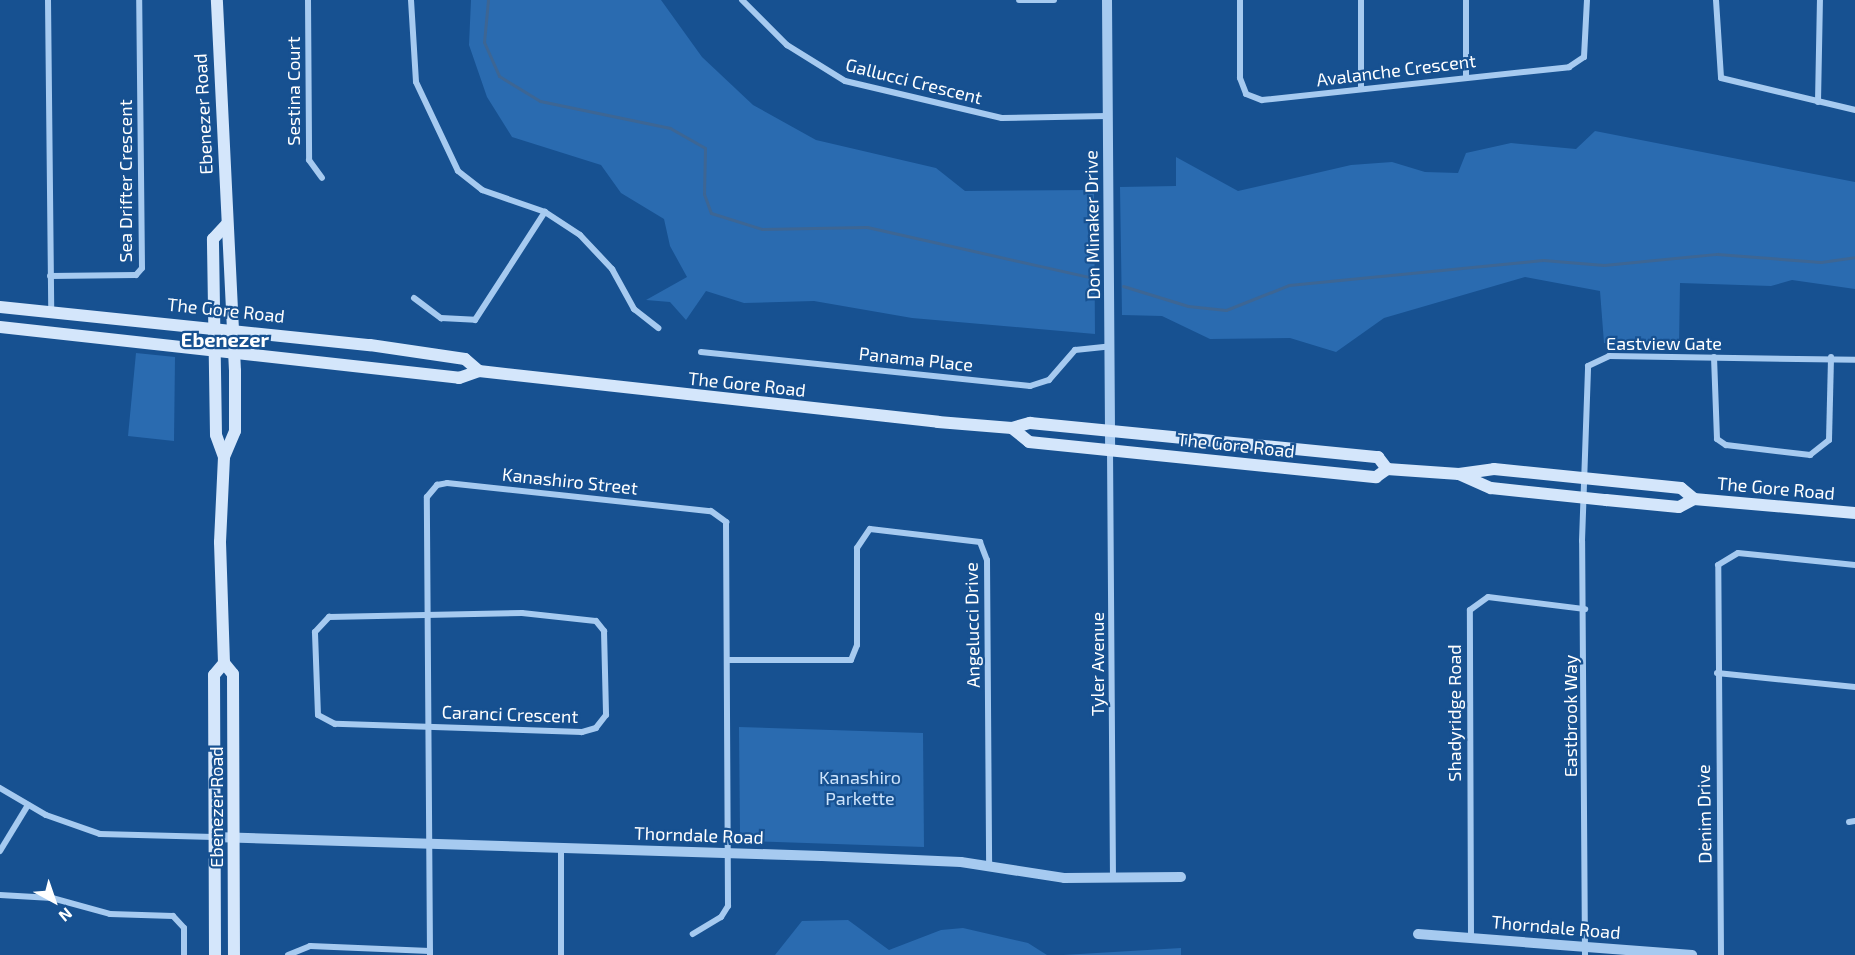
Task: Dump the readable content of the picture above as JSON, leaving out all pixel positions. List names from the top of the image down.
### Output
{
  "streets": {
    "main road": ["Ebenezer Road", "The Gore Road"],
    "street": [
      "Avalanche Crescent",
      "Gallucci Crescent",
      "Sestina Court",
      "Sea Drifter Crescent",
      "Don Minaker Drive",
      "Eastview Gate",
      "Panama Place",
      "Kanashiro Street",
      "Angelucci Drive",
      "Tyler Avenue",
      "Shadyridge Road",
      "Caranci Crescent",
      "Eastbrook Way",
      "Denim Drive",
      "Thorndale Road"
    ]
  },
  "crossings": [
    ["Gallucci Crescent", "Don Minaker Drive"],
    ["Ebenezer Road", "The Gore Road"],
    ["Ebenezer Road", "Thorndale Road"],
    ["Don Minaker Drive", "The Gore Road"],
    ["Don Minaker Drive", "Panama Place"],
    ["Don Minaker Drive", "Tyler Avenue"],
    ["The Gore Road", "Eastview Gate"],
    ["The Gore Road", "Tyler Avenue"],
    ["The Gore Road", "Eastbrook Way"],
    ["Eastview Gate", "Eastbrook Way"],
    ["Kanashiro Street", "Angelucci Drive"],
    ["Kanashiro Street", "Caranci Crescent"],
    ["Kanashiro Street", "Thorndale Road"],
    ["Angelucci Drive", "Thorndale Road"],
    ["Tyler Avenue", "Thorndale Road"],
    ["Shadyridge Road", "Eastbrook Way"],
    ["Shadyridge Road", "Thorndale Road"],
    ["Eastbrook Way", "Thorndale Road"]
  ],
  "districts": ["Ebenezer"],
  "parks": ["Kanashiro Parkette"],
  "north": "bottom right"
}
